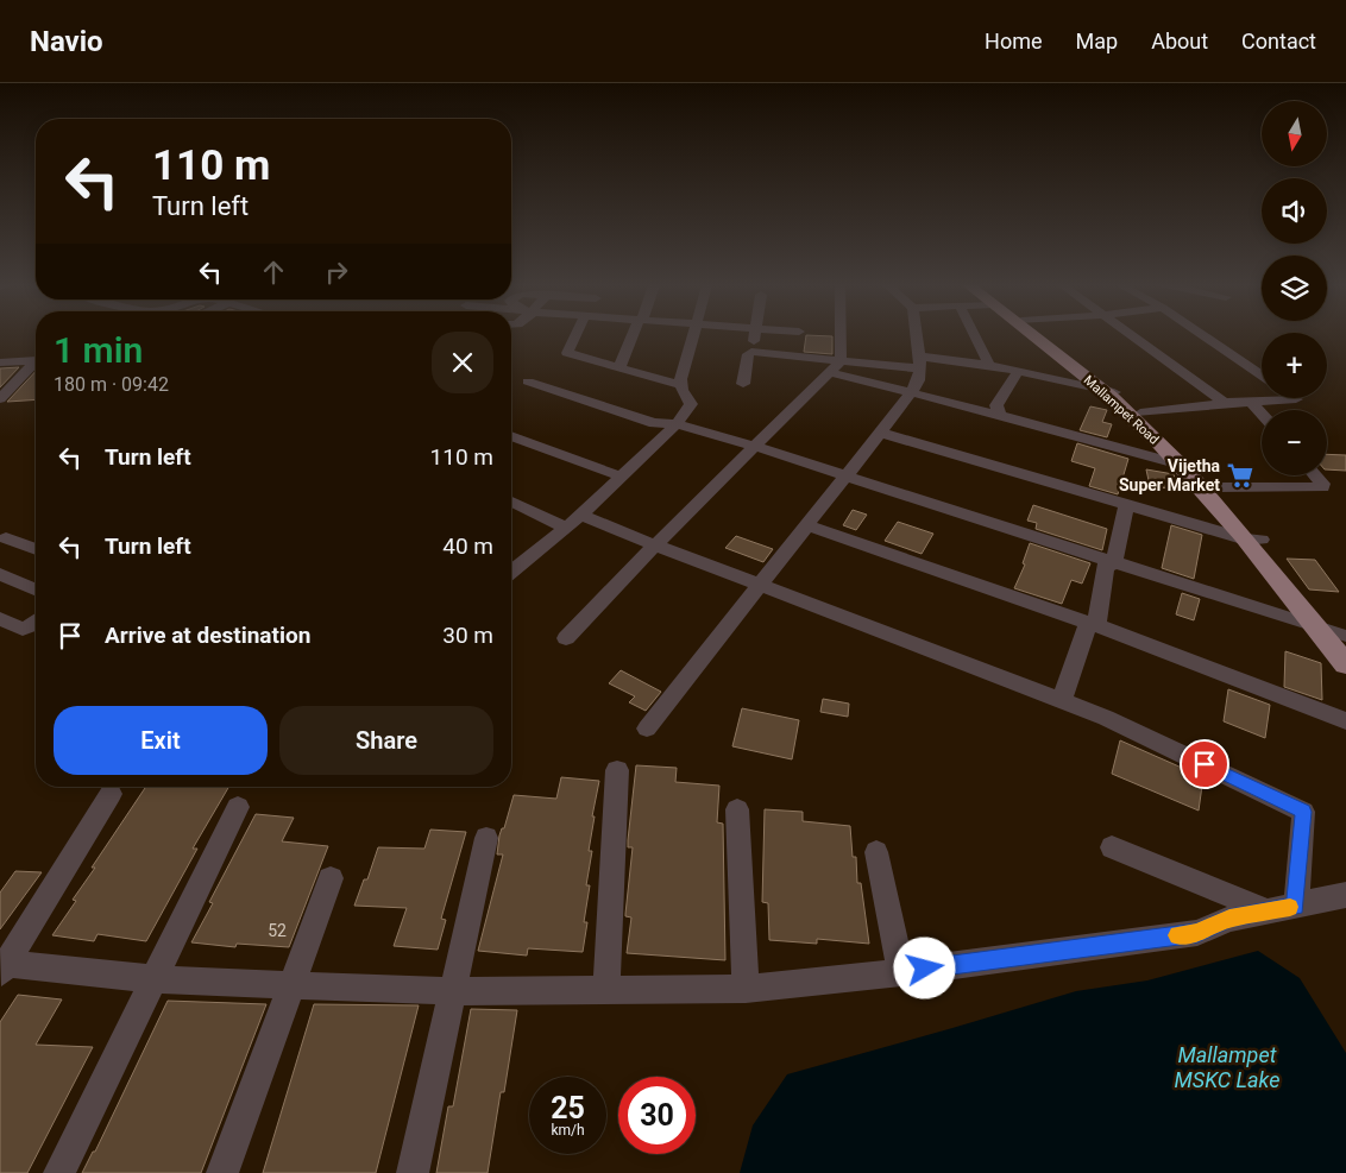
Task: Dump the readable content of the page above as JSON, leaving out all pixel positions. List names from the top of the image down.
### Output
{
  "streets": {
    "main road": ["Mallampet Road"]
  },
  "water": ["Mallampet MSKC Lake"],
  "places": {
    "supermarket": ["Vijetha Super Market"]
  },
  "house_numbers": ["52"],
  "north": "bottom",
  "page": {
    "header": "Navio",
    "nav": [
      "Home",
      "Map",
      "About",
      "Contact"
    ],
    "map_buttons": ["+", "−"],
    "turn": ["110 m", "Turn left"],
    "heading": ["1 min", "180 m · 09:42"],
    "list": [
      {
        "name": "Turn left",
        "value": "110 m"
      },
      {
        "name": "Turn left",
        "value": "40 m"
      },
      {
        "name": "Arrive at destination",
        "value": "30 m"
      }
    ],
    "buttons": ["Exit", "Share"],
    "speed": "25 km/h",
    "limit": "30"
  }
}
